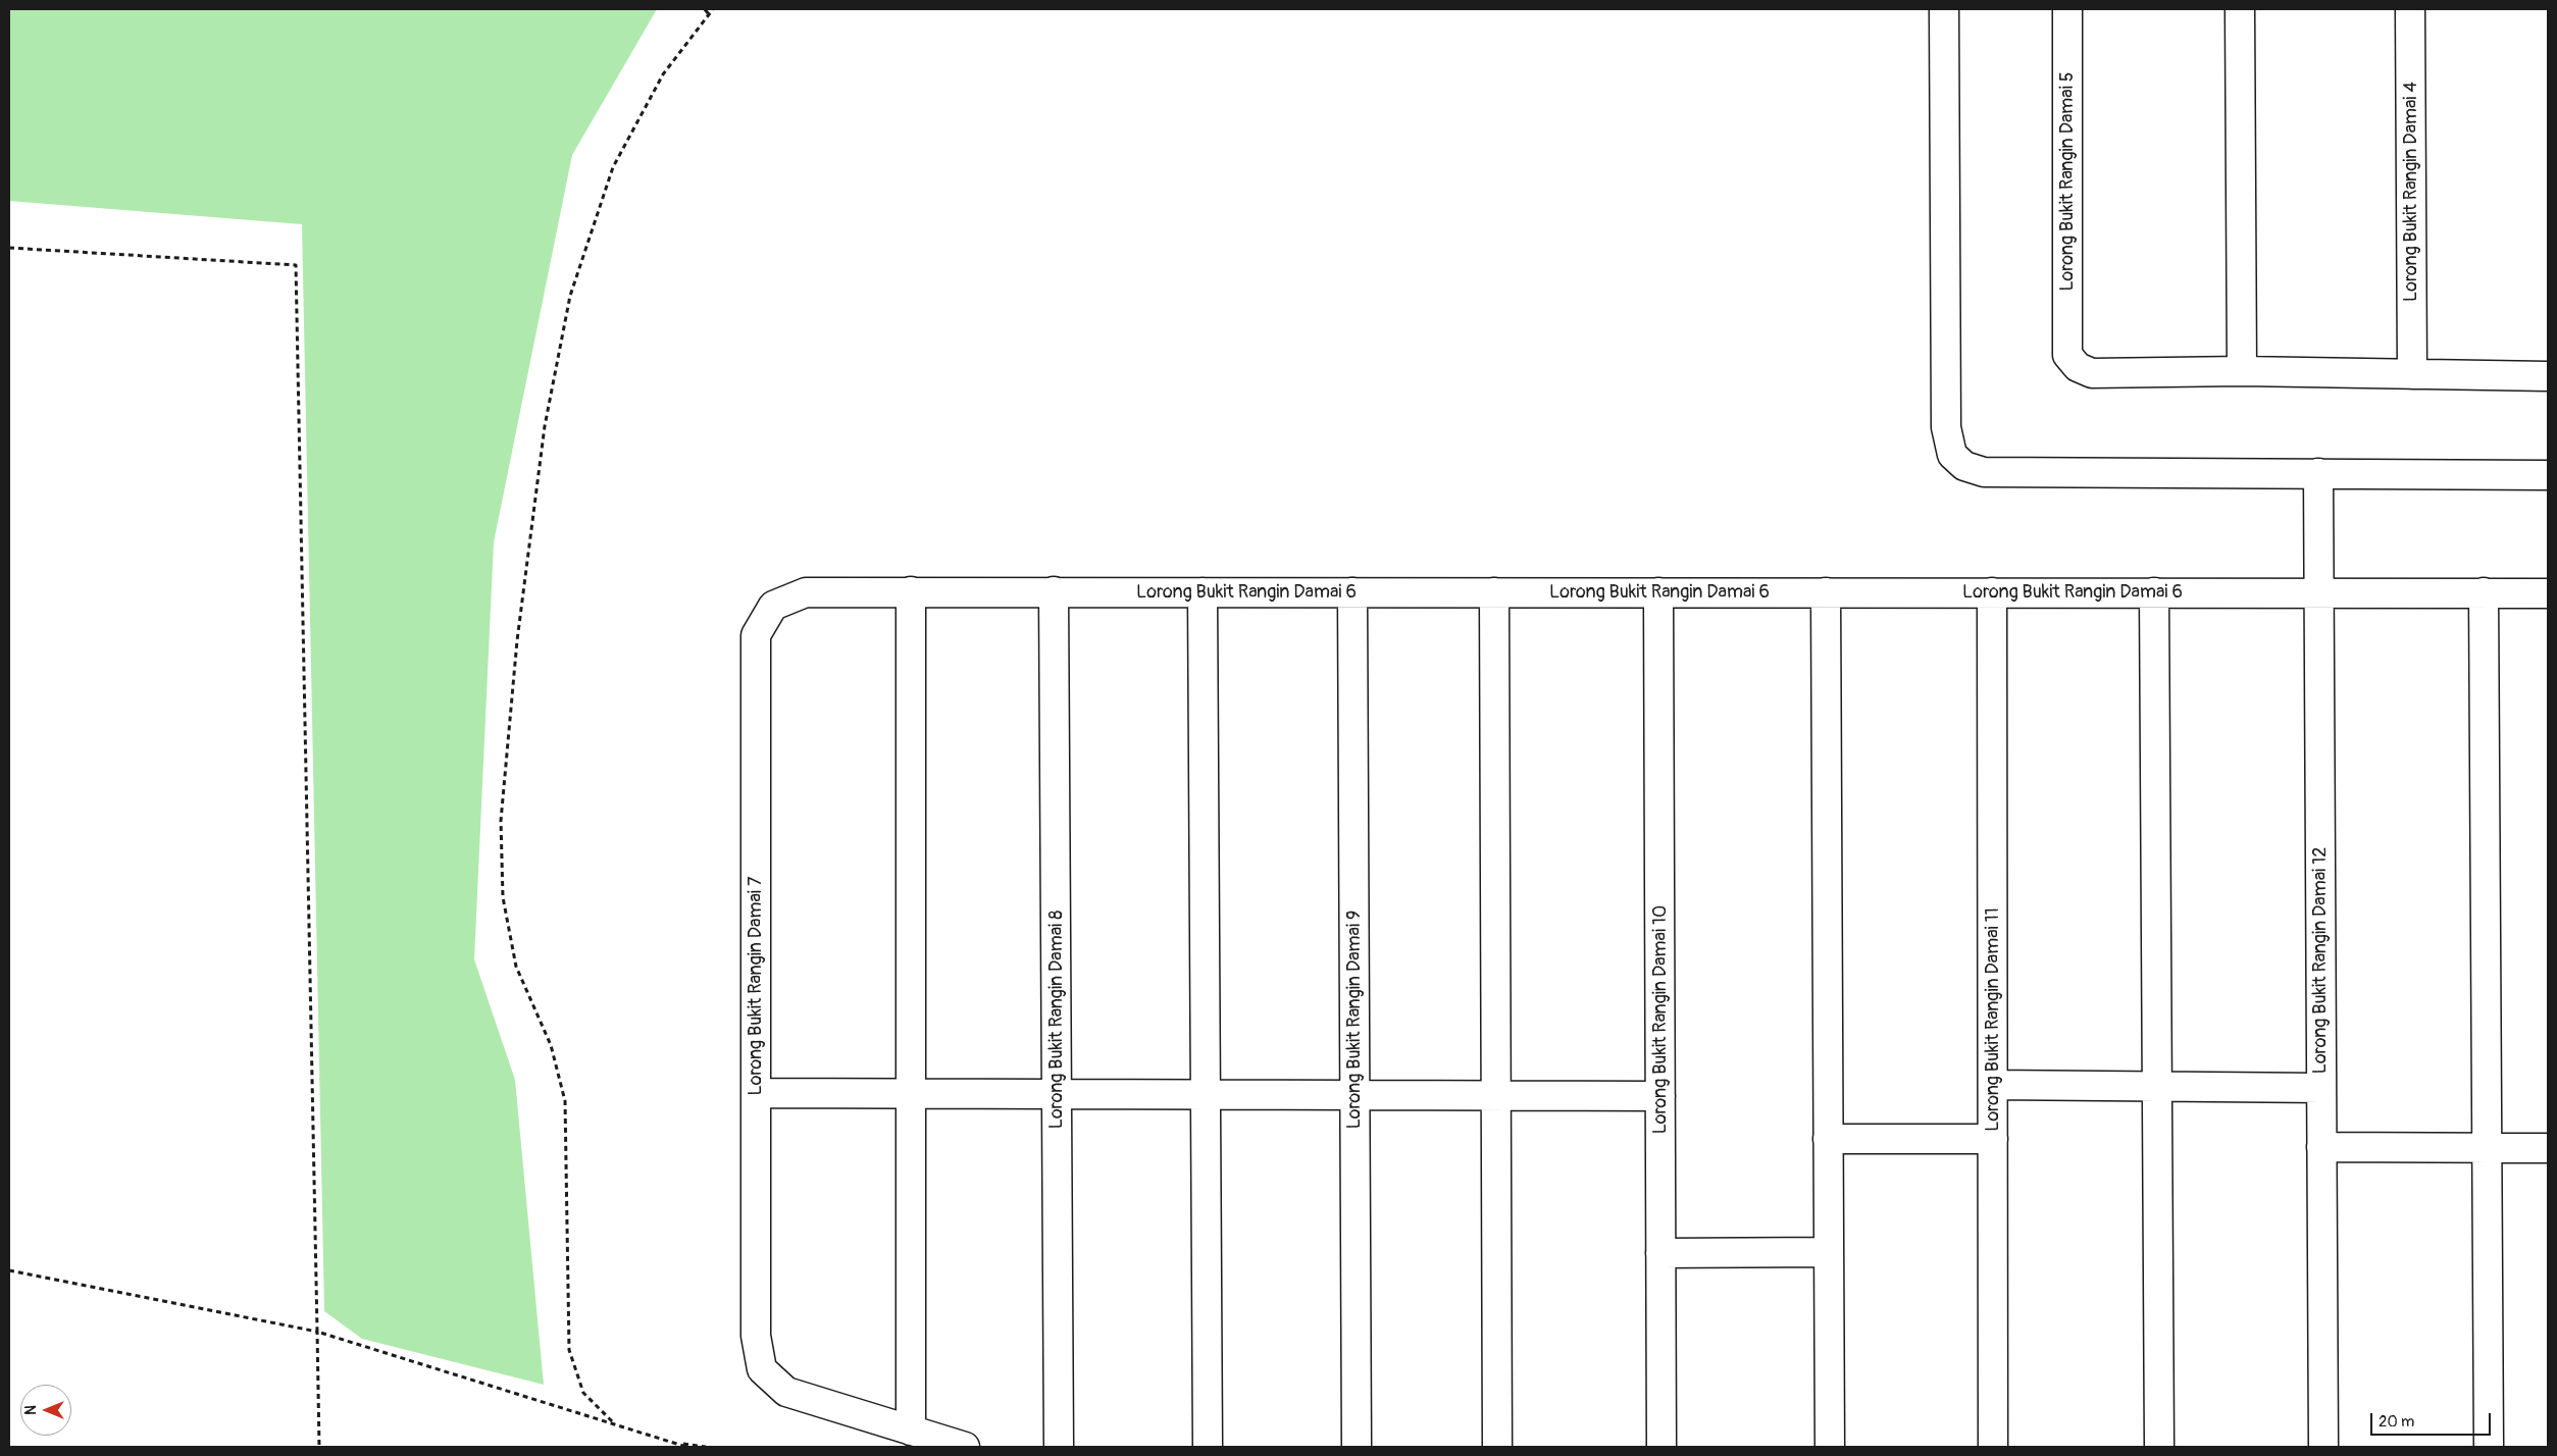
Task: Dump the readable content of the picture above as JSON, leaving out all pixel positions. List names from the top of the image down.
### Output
{
  "streets": {
    "street": [
      "Lorong Bukit Rangin Damai 5",
      "Lorong Bukit Rangin Damai 4",
      "Lorong Bukit Rangin Damai 6",
      "Lorong Bukit Rangin Damai 12",
      "Lorong Bukit Rangin Damai 7",
      "Lorong Bukit Rangin Damai 8",
      "Lorong Bukit Rangin Damai 9",
      "Lorong Bukit Rangin Damai 10",
      "Lorong Bukit Rangin Damai 11"
    ]
  },
  "crossings": [
    ["Lorong Bukit Rangin Damai 6", "Lorong Bukit Rangin Damai 12"],
    ["Lorong Bukit Rangin Damai 6", "Lorong Bukit Rangin Damai 7"],
    ["Lorong Bukit Rangin Damai 6", "Lorong Bukit Rangin Damai 8"],
    ["Lorong Bukit Rangin Damai 6", "Lorong Bukit Rangin Damai 9"],
    ["Lorong Bukit Rangin Damai 6", "Lorong Bukit Rangin Damai 10"],
    ["Lorong Bukit Rangin Damai 6", "Lorong Bukit Rangin Damai 11"]
  ],
  "scale_bar": "20 m",
  "north": "left"
}
